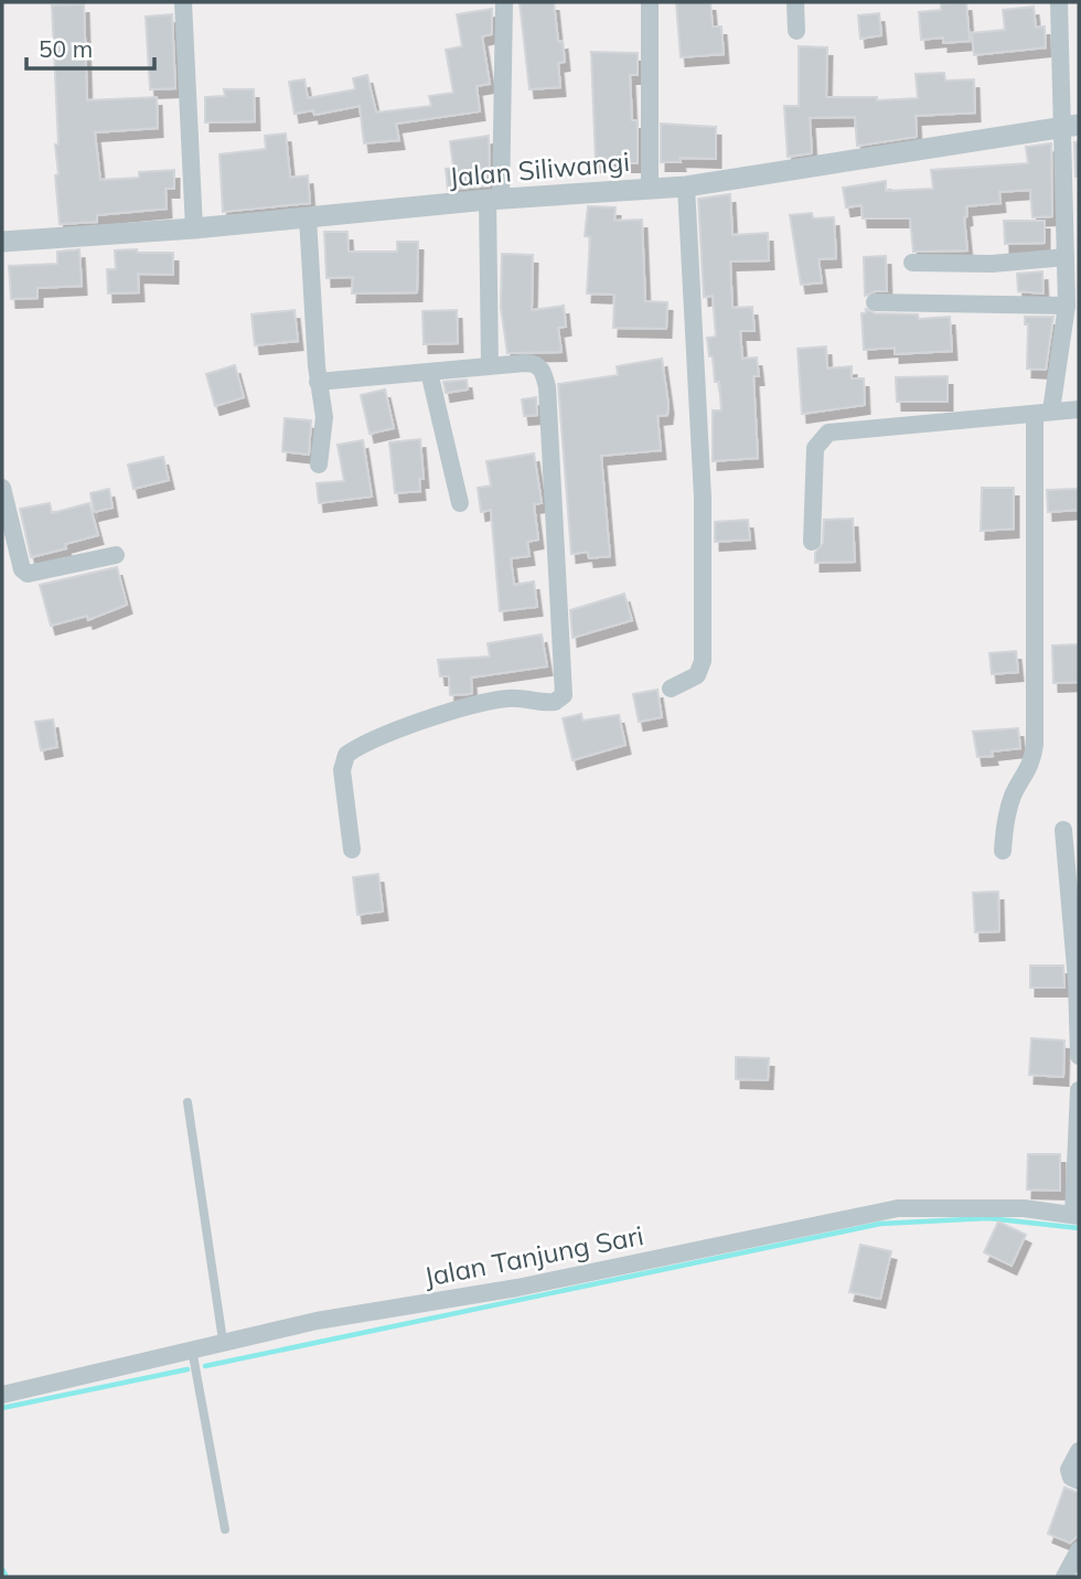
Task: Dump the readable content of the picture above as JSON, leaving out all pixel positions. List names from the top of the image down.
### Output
{
  "streets": {
    "street": ["Jalan Siliwangi", "Jalan Tanjung Sari"]
  },
  "scale_bar": "50 m"
}
